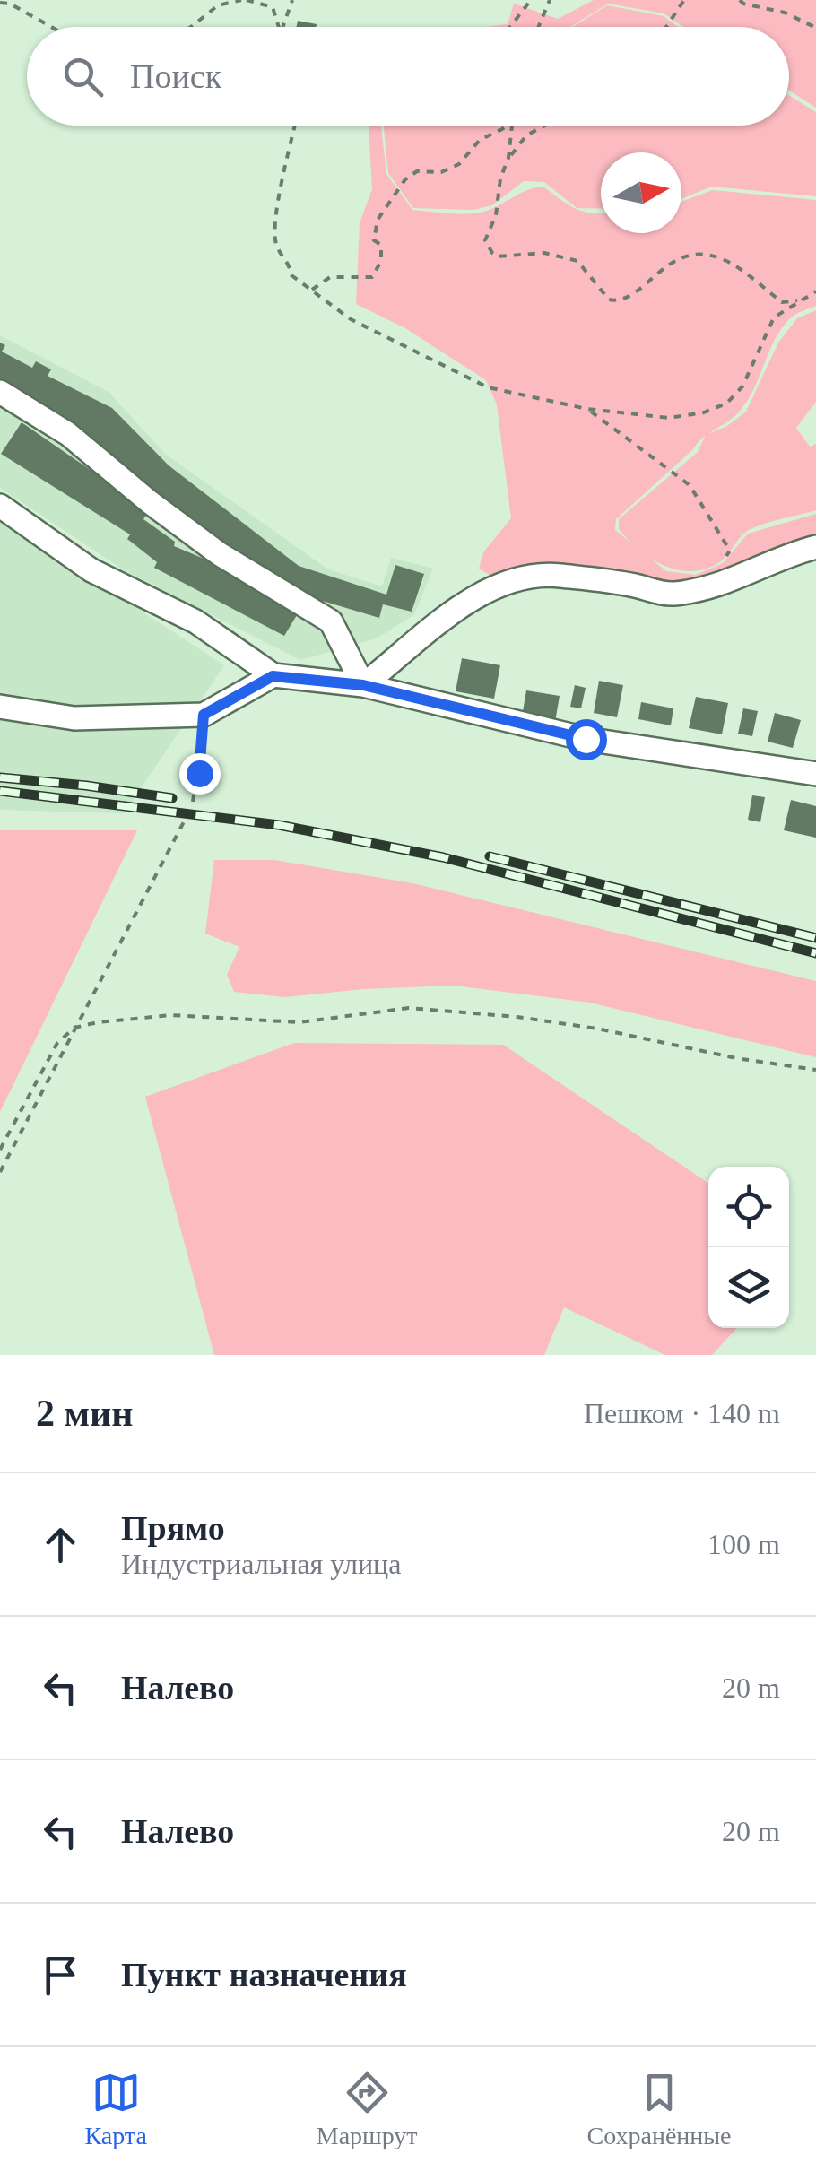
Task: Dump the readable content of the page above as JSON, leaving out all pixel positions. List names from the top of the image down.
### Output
{
  "north": "right",
  "page": {
    "search": "Поиск",
    "heading": ["2 мин", "Пешком · 140 m"],
    "list": [
      ["Прямо", "Индустриальная улица", "100 m"],
      ["Налево", "20 m"],
      ["Налево", "20 m"],
      "Пункт назначения"
    ],
    "nav": ["Карта", "Маршрут", "Сохранённые"]
  }
}
